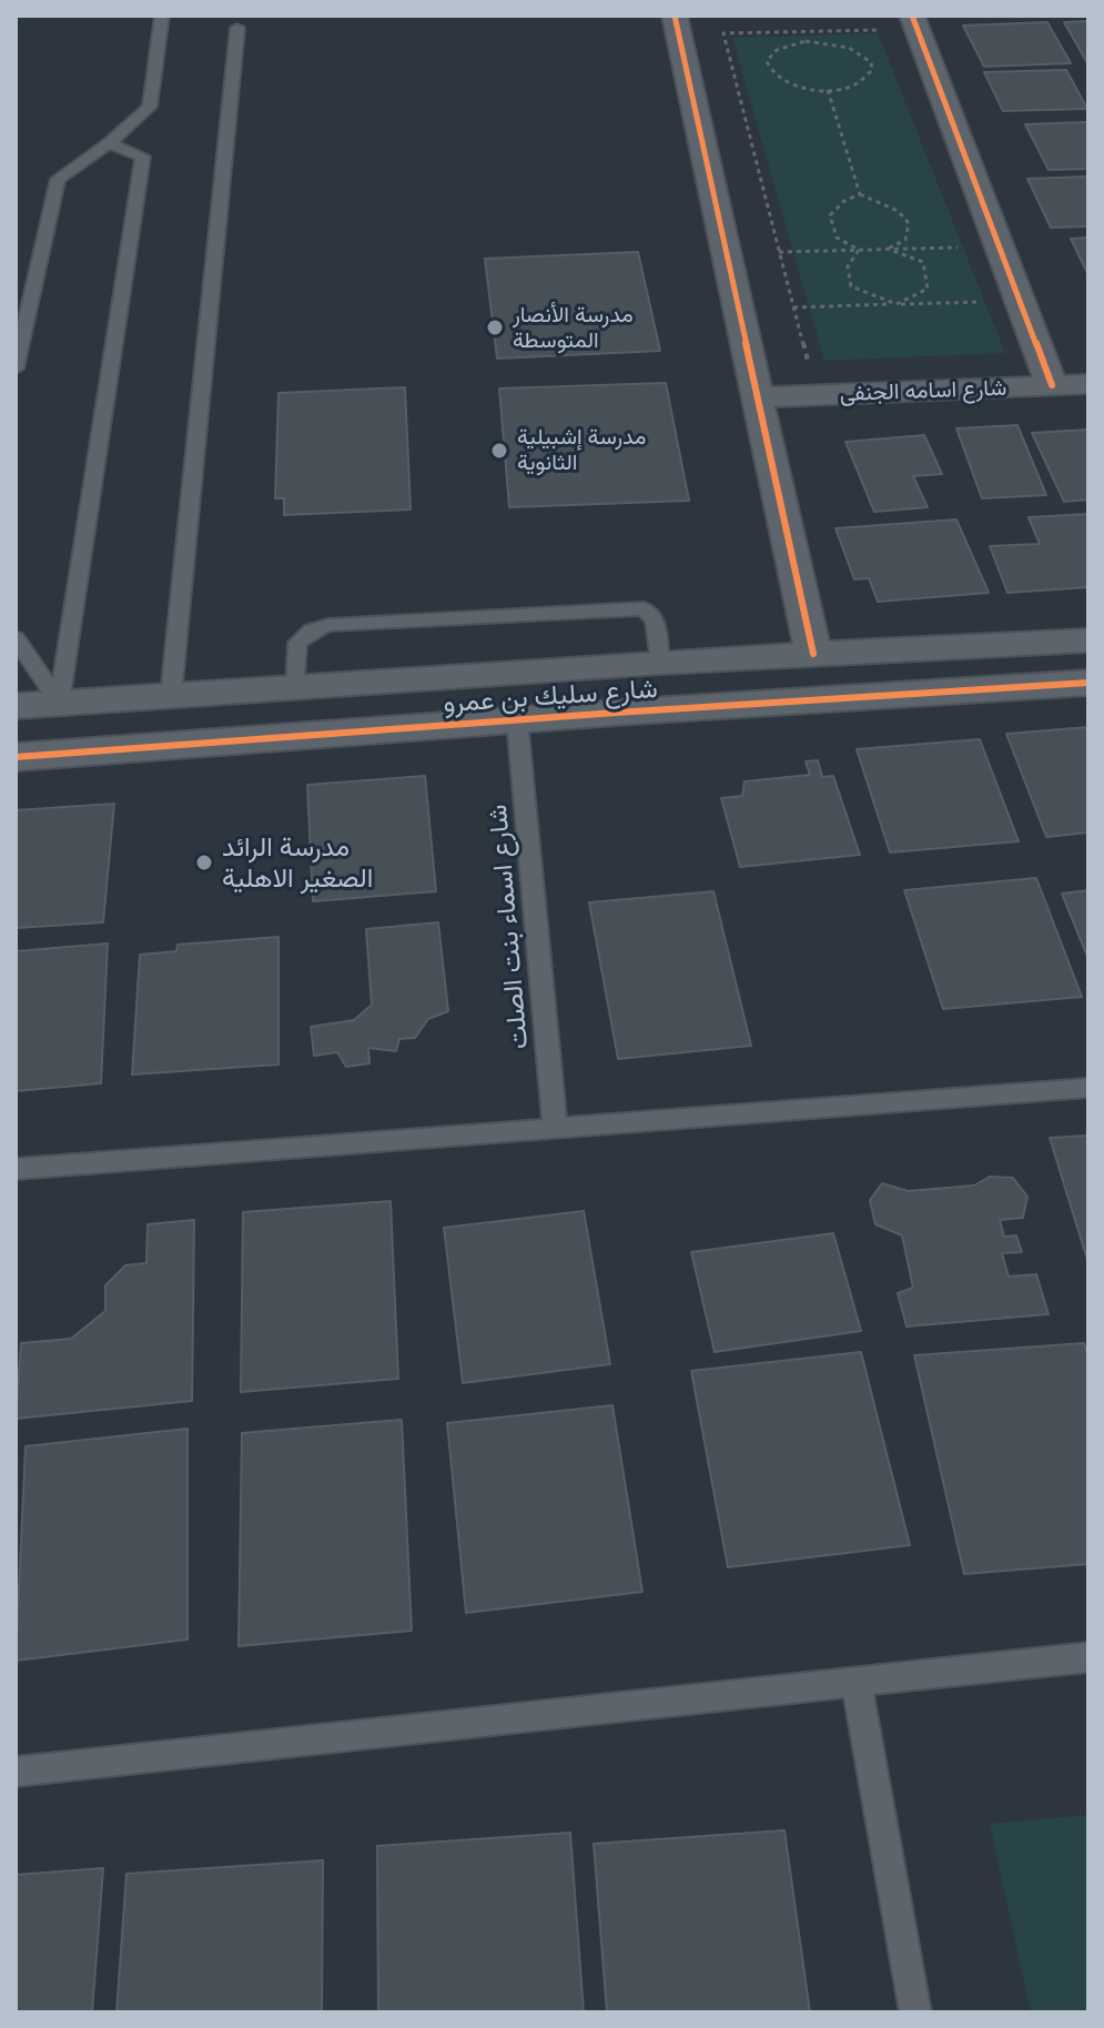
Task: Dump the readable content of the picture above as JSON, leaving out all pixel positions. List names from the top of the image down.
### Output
{
  "streets": {
    "street": ["شارع اسامه الجنفى", "شارع سليك بن عمرو"],
    "lane": ["شارع اسماء بنت الصلت"]
  },
  "crossings": [
    ["شارع سليك بن عمرو", "شارع اسماء بنت الصلت"]
  ],
  "places": ["مدرسة الأنصار المتوسطة", "مدرسة إشبيلية الثانوية", "مدرسة الرائد الصغير الاهلية"]
}
